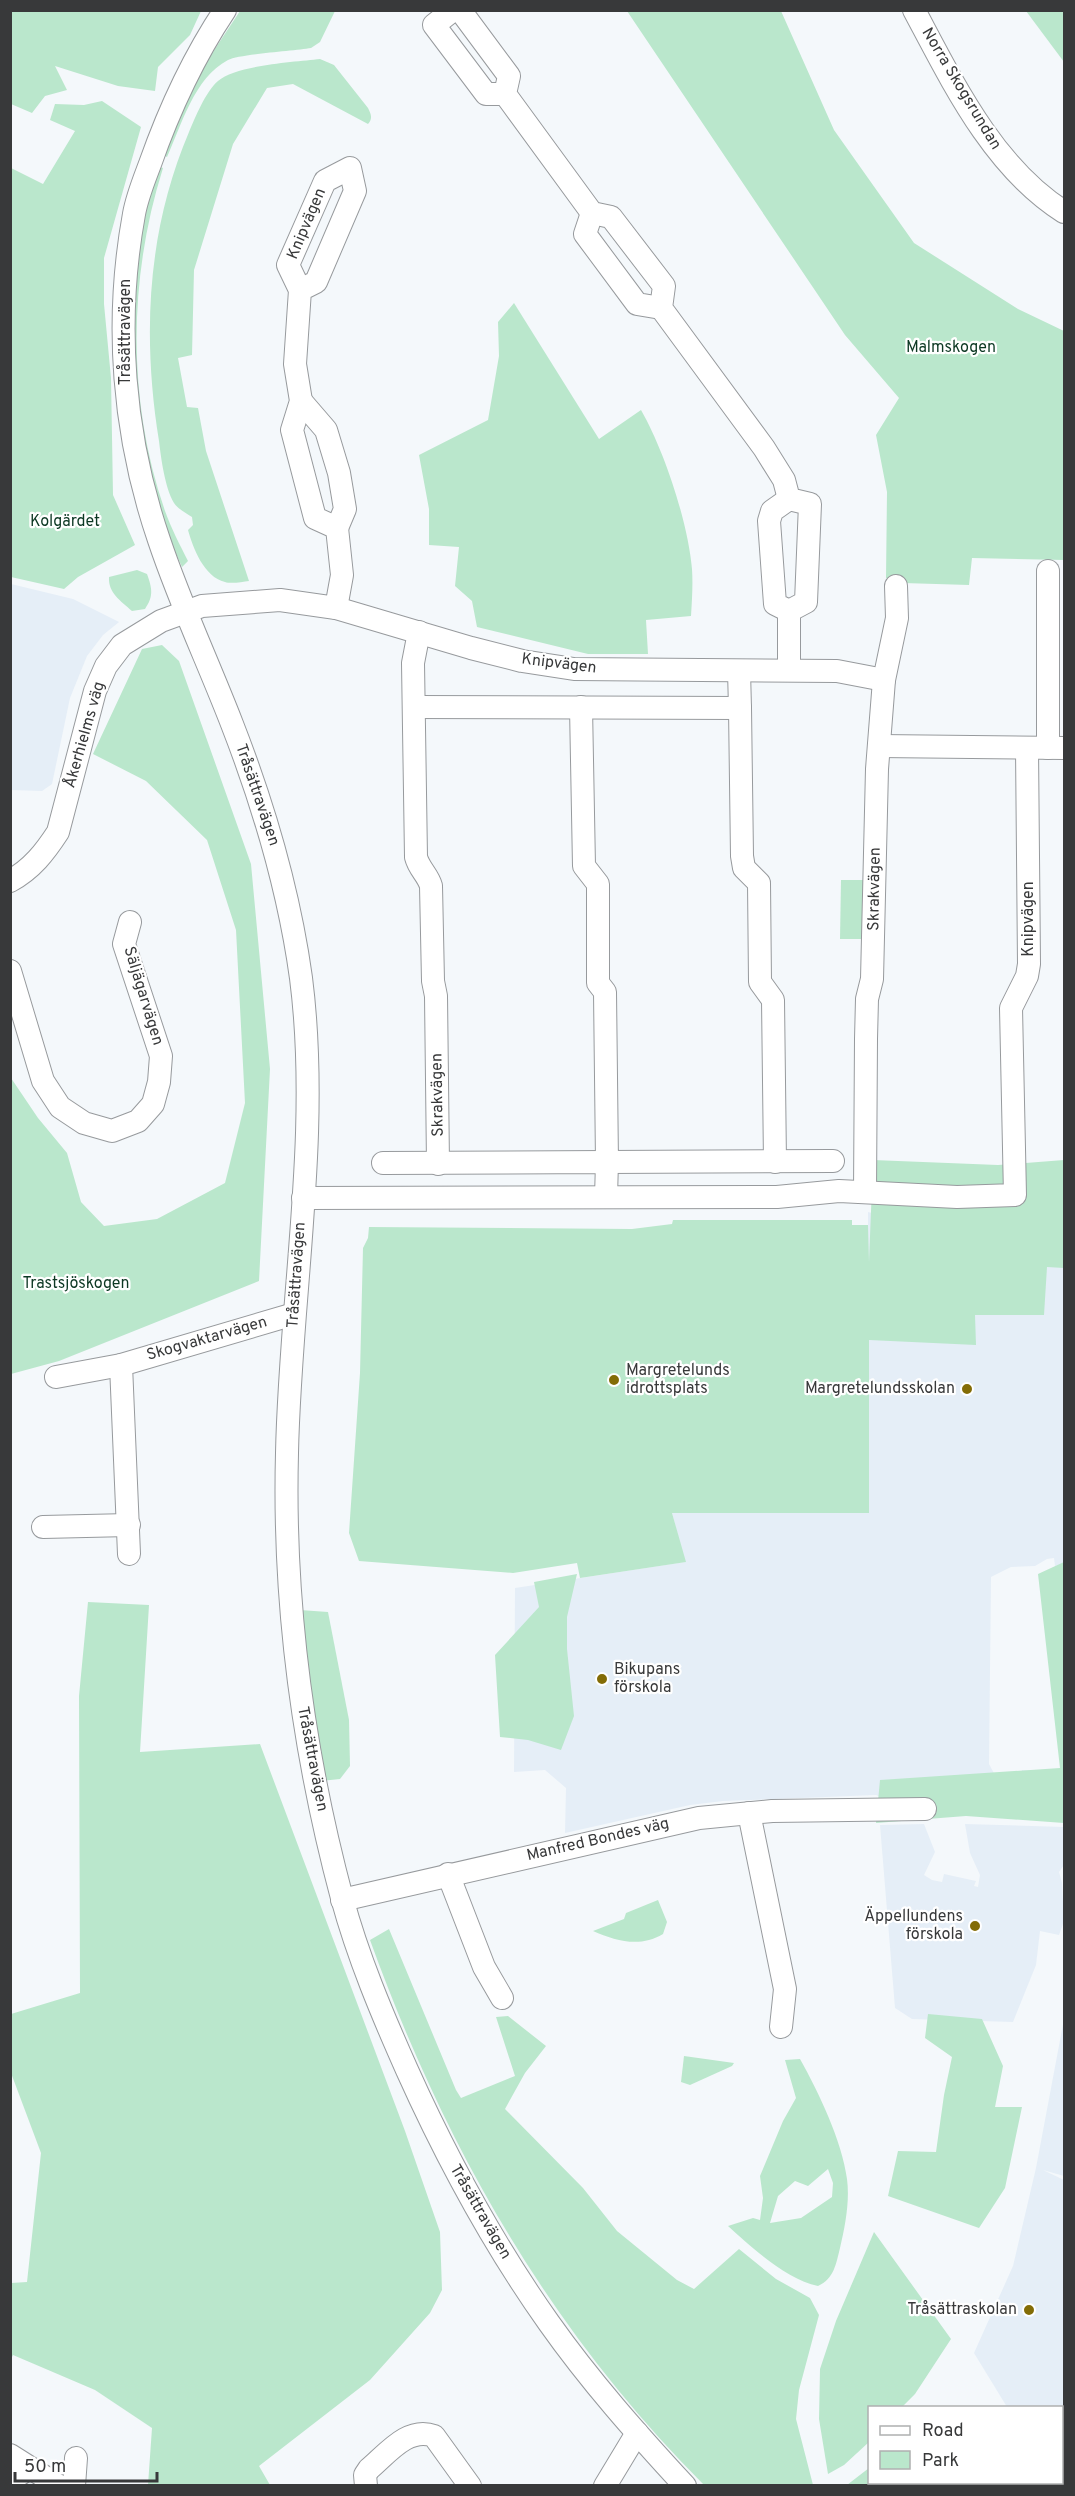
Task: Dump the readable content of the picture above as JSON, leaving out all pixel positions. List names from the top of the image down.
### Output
{
  "streets": {
    "street": [
      "Norra Skogsrundan",
      "Knipvägen",
      "Tråsättravägen",
      "Åkerhielms väg",
      "Skrakvägen",
      "Säljägarvägen",
      "Skogvaktarvägen",
      "Manfred Bondes väg"
    ]
  },
  "crossings": [
    ["Knipvägen", "Tråsättravägen"],
    ["Knipvägen", "Åkerhielms väg"],
    ["Knipvägen", "Skrakvägen"],
    ["Tråsättravägen", "Åkerhielms väg"],
    ["Tråsättravägen", "Skogvaktarvägen"],
    ["Tråsättravägen", "Manfred Bondes väg"]
  ],
  "parks": ["Malmskogen", "Kolgärdet", "Trastsjöskogen"],
  "places": [
    "Margretelunds idrottsplats",
    "Margretelundsskolan",
    "Bikupans förskola",
    "Äppellundens förskola",
    "Tråsättraskolan"
  ],
  "legend": ["Road", "Park"],
  "scale_bar": "50 m"
}
